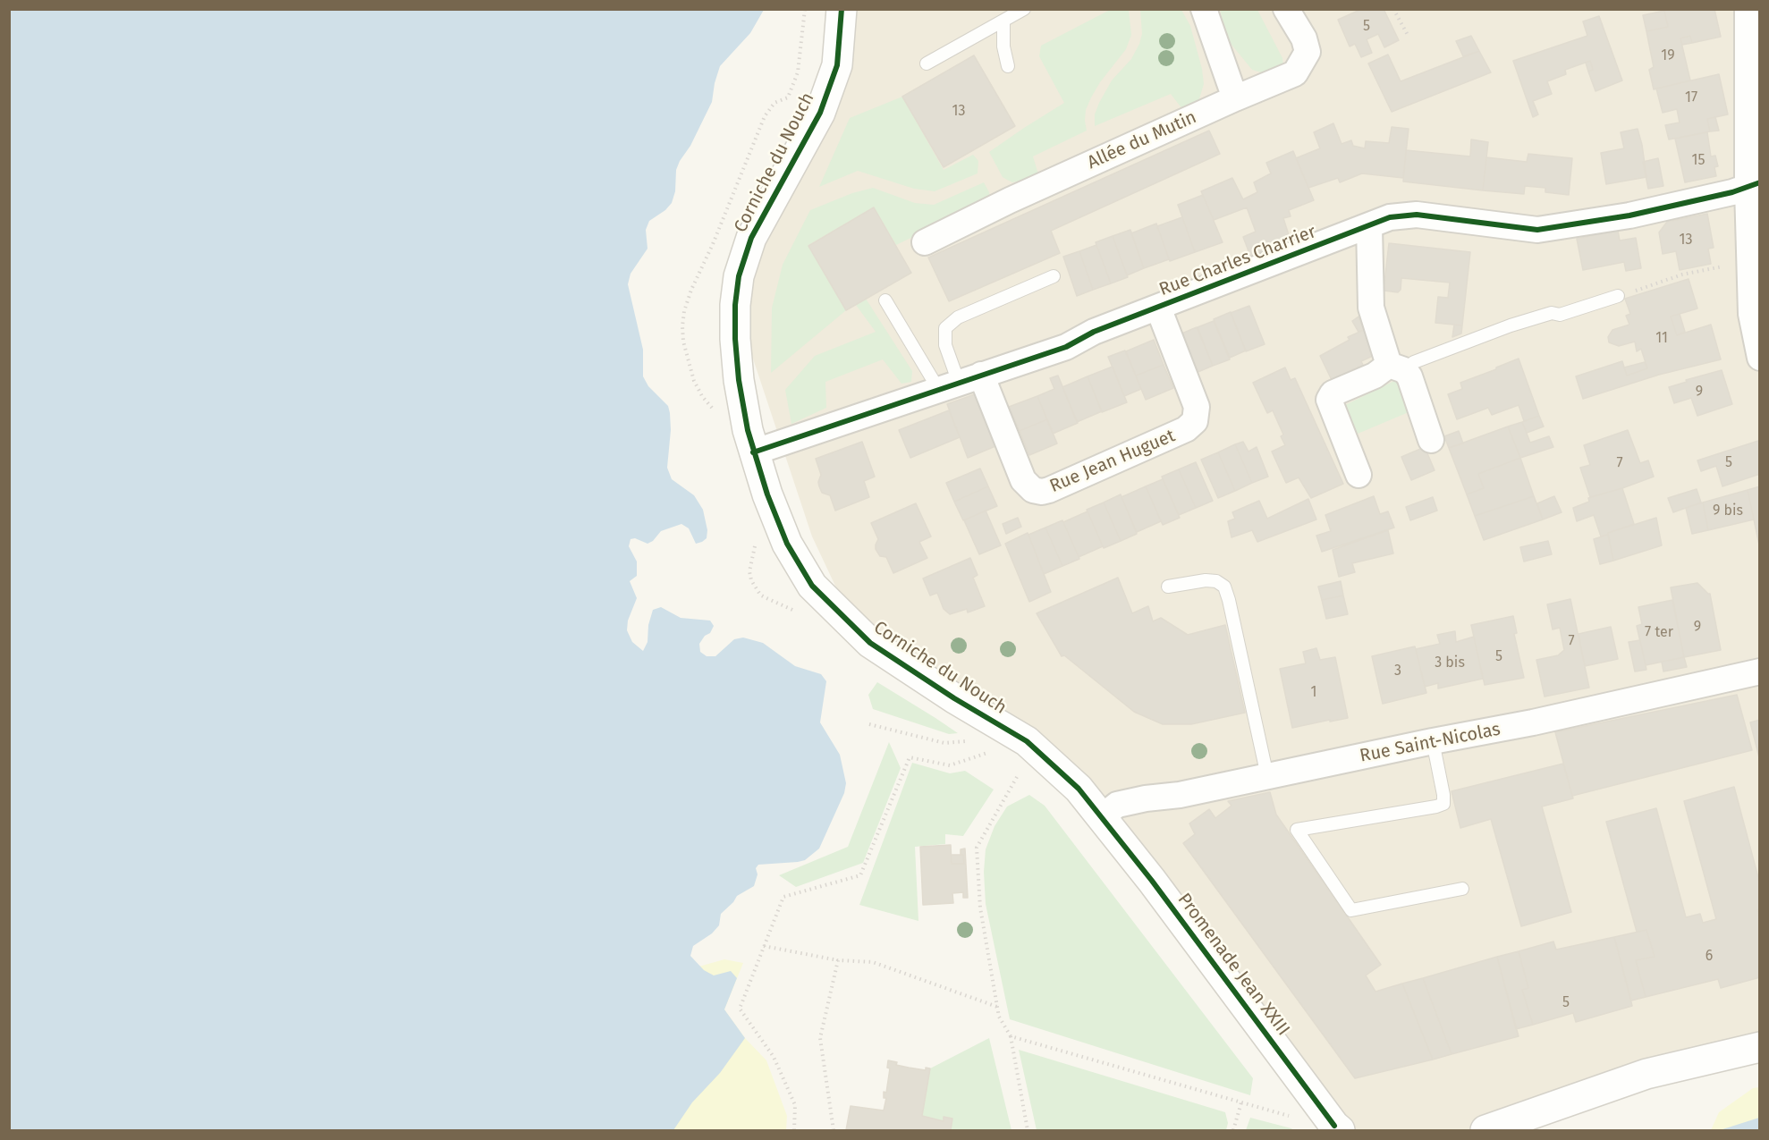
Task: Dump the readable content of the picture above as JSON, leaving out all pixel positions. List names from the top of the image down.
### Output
{
  "streets": {
    "street": [
      "Allée du Mutin",
      "Corniche du Nouch",
      "Rue Charles Charrier",
      "Rue Jean Huguet",
      "Rue Saint-Nicolas",
      "Promenade Jean XXIII"
    ]
  },
  "crossings": [
    ["Corniche du Nouch", "Rue Charles Charrier"],
    ["Corniche du Nouch", "Rue Saint-Nicolas"],
    ["Corniche du Nouch", "Promenade Jean XXIII"],
    ["Rue Charles Charrier", "Rue Jean Huguet"],
    ["Rue Saint-Nicolas", "Promenade Jean XXIII"]
  ],
  "house_numbers": [
    "5",
    "19",
    "17",
    "13",
    "15",
    "13",
    "11",
    "9",
    "5",
    "7",
    "9 bis",
    "9",
    "7 ter",
    "7",
    "5",
    "3 bis",
    "3",
    "1",
    "6",
    "5"
  ]
}
